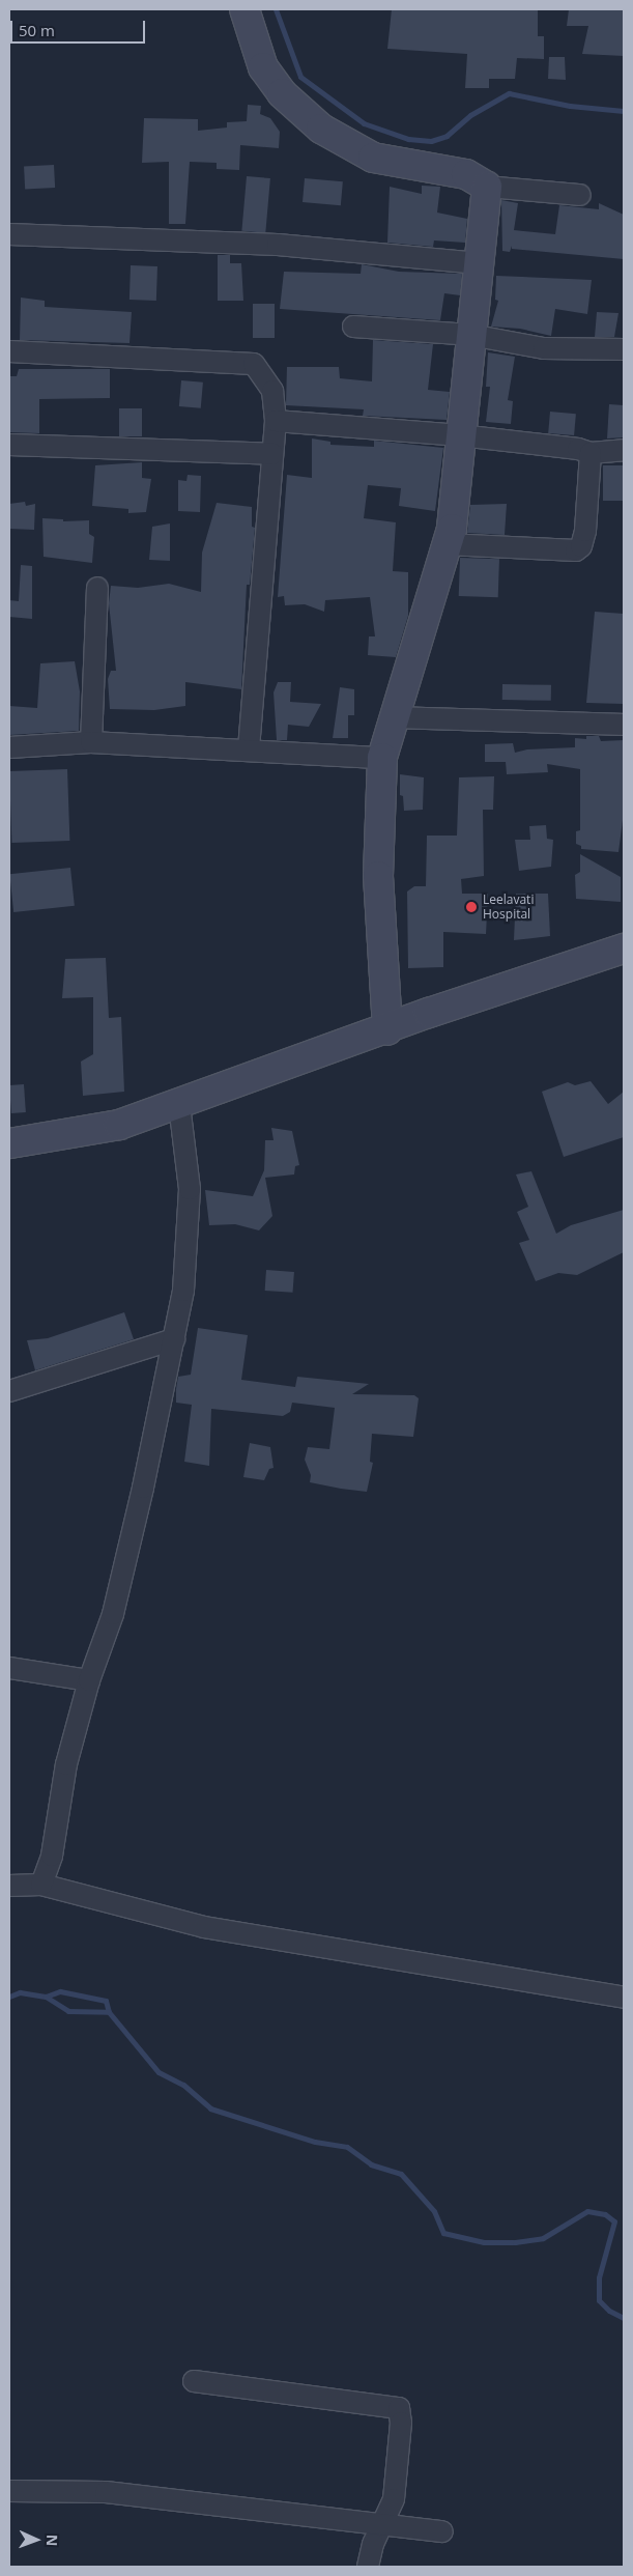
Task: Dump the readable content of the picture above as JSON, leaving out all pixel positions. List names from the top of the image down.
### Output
{
  "places": ["Leelavati Hospital"],
  "scale_bar": "50 m",
  "north": "right"
}
